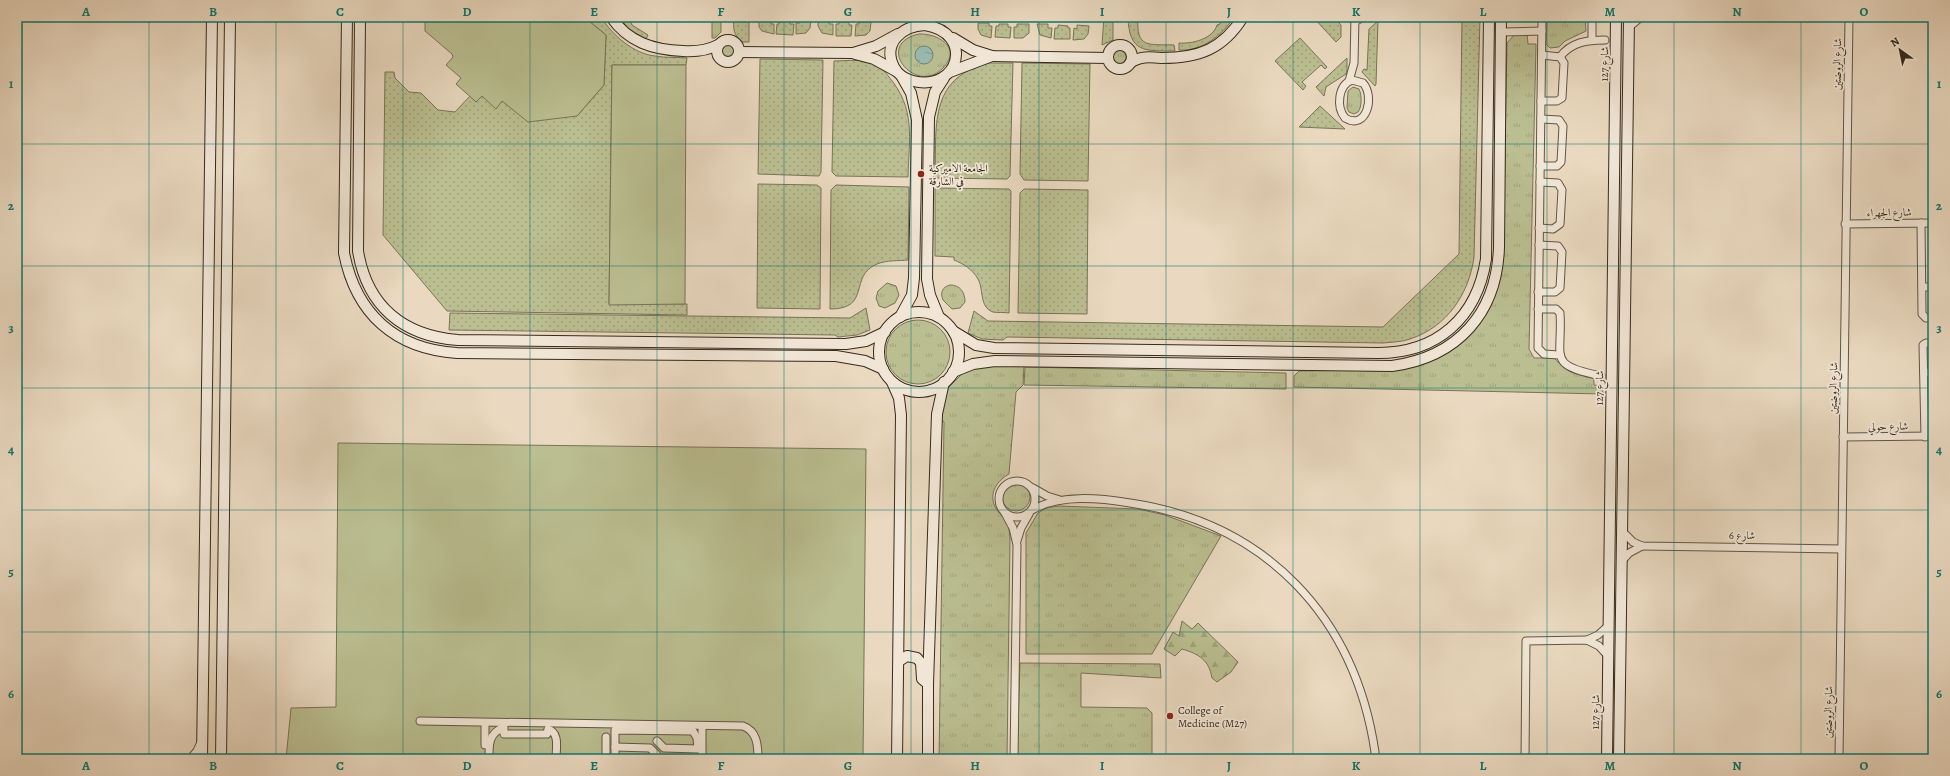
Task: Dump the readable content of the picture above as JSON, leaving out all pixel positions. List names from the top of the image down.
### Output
{
  "streets": {
    "street": [
      "شارع 127",
      "شارع الروضتين",
      "شارع الجهراء",
      "شارع حولي",
      "شارع 6"
    ]
  },
  "crossings": [
    ["شارع الروضتين", "شارع الجهراء"],
    ["شارع الروضتين", "شارع حولي"],
    ["شارع الروضتين", "شارع 6"]
  ],
  "places": ["الجامعة الاميركية في الشارقة", "College of Medicine (M27)"],
  "north": "top left",
  "grid": {
    "columns": [
      "A",
      "B",
      "C",
      "D",
      "E",
      "F",
      "G",
      "H",
      "I",
      "J",
      "K",
      "L",
      "M",
      "N",
      "O"
    ],
    "rows": [
      "1",
      "2",
      "3",
      "4",
      "5",
      "6"
    ]
  }
}
